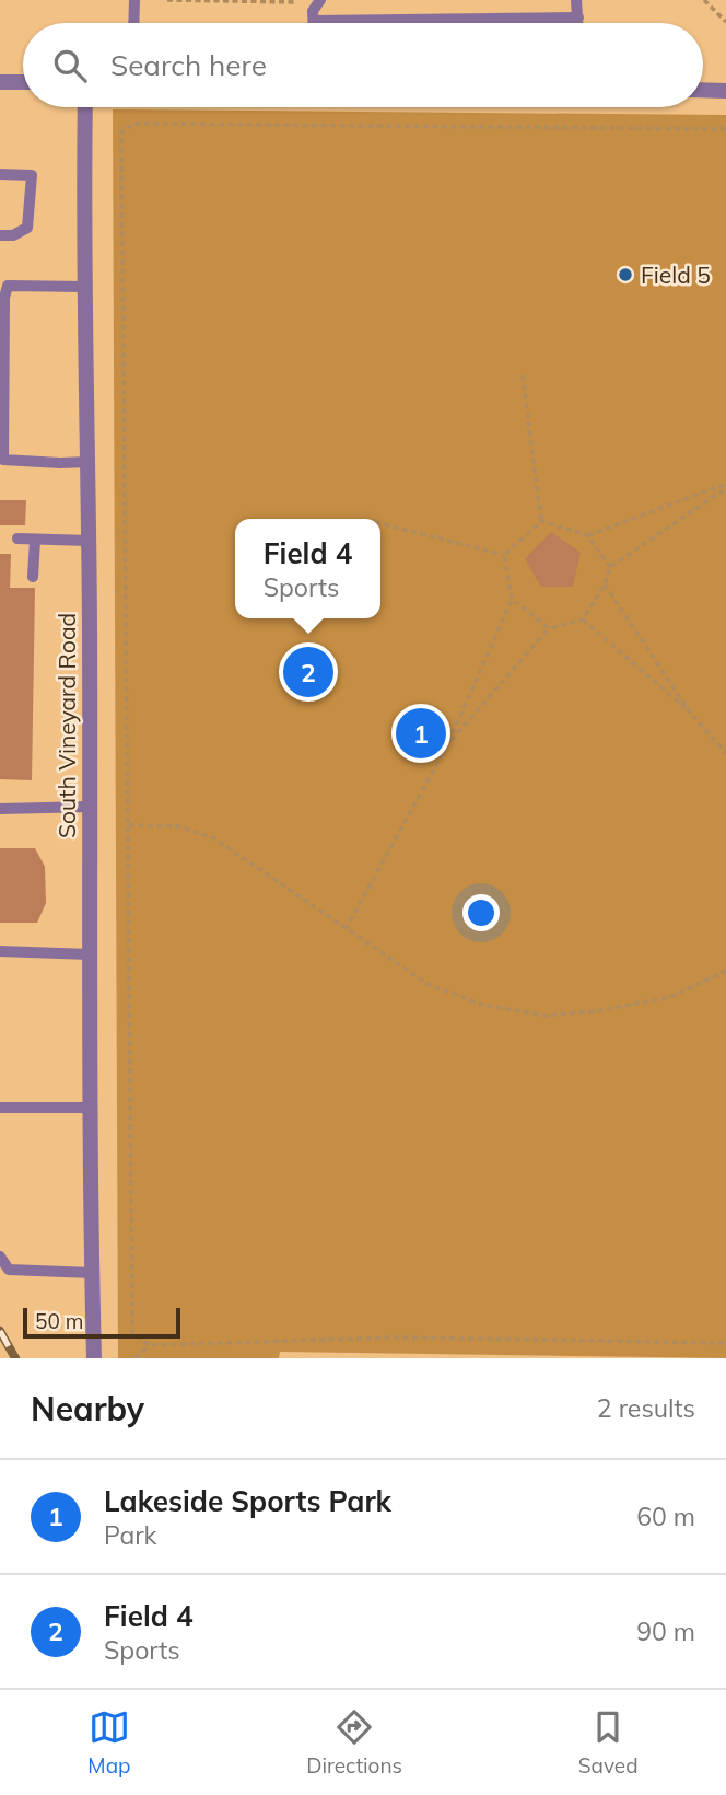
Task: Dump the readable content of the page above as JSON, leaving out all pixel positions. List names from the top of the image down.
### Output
{
  "streets": {
    "street": ["South Vineyard Road"]
  },
  "places": ["Field 5"],
  "scale_bar": "50 m",
  "page": {
    "search": "Search here",
    "popup": ["Field 4", "Sports"],
    "pins": ["2", "1"],
    "scale": "50 m",
    "heading": ["Nearby", "2 results"],
    "list": [
      {
        "mark": "1",
        "name": "Lakeside Sports Park",
        "note": "Park",
        "value": "60 m"
      },
      {
        "mark": "2",
        "name": "Field 4",
        "note": "Sports",
        "value": "90 m"
      }
    ],
    "nav": ["Map", "Directions", "Saved"]
  }
}
